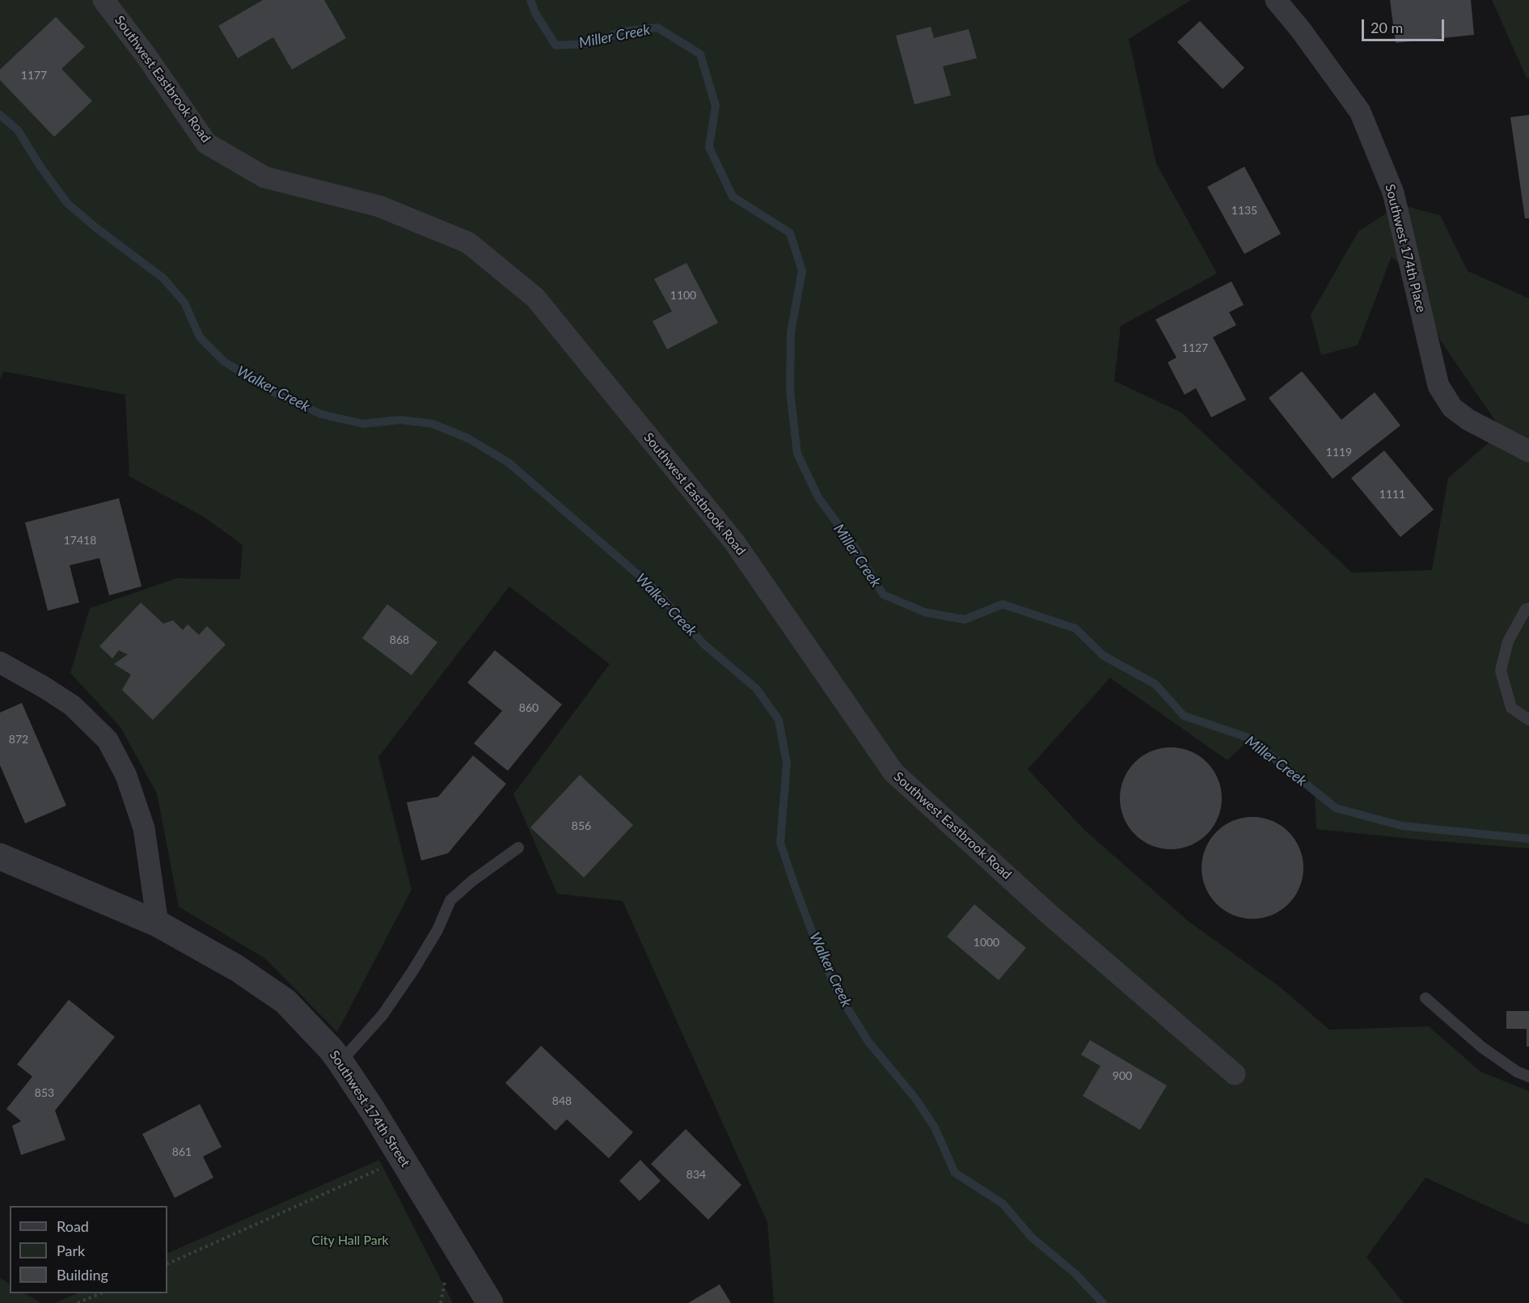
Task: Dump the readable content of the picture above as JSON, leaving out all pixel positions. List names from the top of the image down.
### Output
{
  "streets": {
    "street": ["Southwest Eastbrook Road", "Southwest 174th Place", "Southwest 174th Street"]
  },
  "water": ["Miller Creek", "Walker Creek"],
  "parks": ["City Hall Park"],
  "house_numbers": [
    "1177",
    "1135",
    "1100",
    "1127",
    "1119",
    "1111",
    "17418",
    "868",
    "860",
    "872",
    "856",
    "1000",
    "900",
    "853",
    "848",
    "861",
    "834"
  ],
  "legend": ["Road", "Park", "Building"],
  "scale_bar": "20 m"
}
